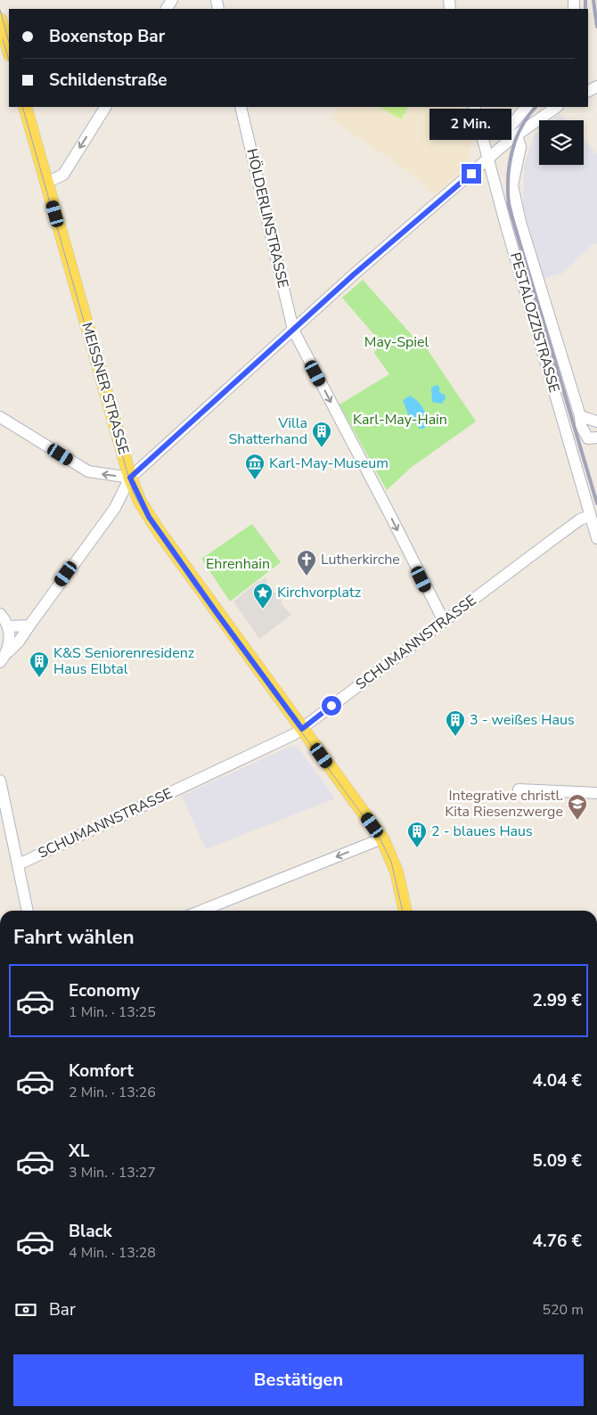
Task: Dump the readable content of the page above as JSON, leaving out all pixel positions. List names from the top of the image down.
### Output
{
  "streets": {
    "main road": ["MEISSNER STRASSE"],
    "street": ["HÖLDERLINSTRASSE", "PESTALOZZISTRASSE", "SCHUMANNSTRASSE"]
  },
  "crossings": [
    ["HÖLDERLINSTRASSE", "SCHUMANNSTRASSE"],
    ["PESTALOZZISTRASSE", "SCHUMANNSTRASSE"],
    ["MEISSNER STRASSE", "SCHUMANNSTRASSE"]
  ],
  "one_way": ["HÖLDERLINSTRASSE"],
  "parks": ["May-Spiel", "Karl-May-Hain", "Ehrenhain"],
  "places": {
    "building": [
      "Villa Shatterhand",
      "K&S Seniorenresidenz Haus Elbtal",
      "3 - weißes Haus",
      "2 - blaues Haus"
    ],
    "museum": ["Karl-May-Museum"],
    "church": ["Lutherkirche"],
    "place": ["Kirchvorplatz"],
    "school or university": ["Integrative christl. Kita Riesenzwerge"]
  },
  "page": {
    "banner": ["Boxenstop Bar", "Schildenstraße"],
    "bubble": "2 Min.",
    "heading": "Fahrt wählen",
    "list": [
      {
        "name": "Economy",
        "note": "1 Min. · 13:25",
        "value": "2.99 €"
      },
      {
        "name": "Komfort",
        "note": "2 Min. · 13:26",
        "value": "4.04 €"
      },
      {
        "name": "XL",
        "note": "3 Min. · 13:27",
        "value": "5.09 €"
      },
      {
        "name": "Black",
        "note": "4 Min. · 13:28",
        "value": "4.76 €"
      }
    ],
    "pay": ["Bar", "520 m"],
    "buttons": "Bestätigen"
  }
}
